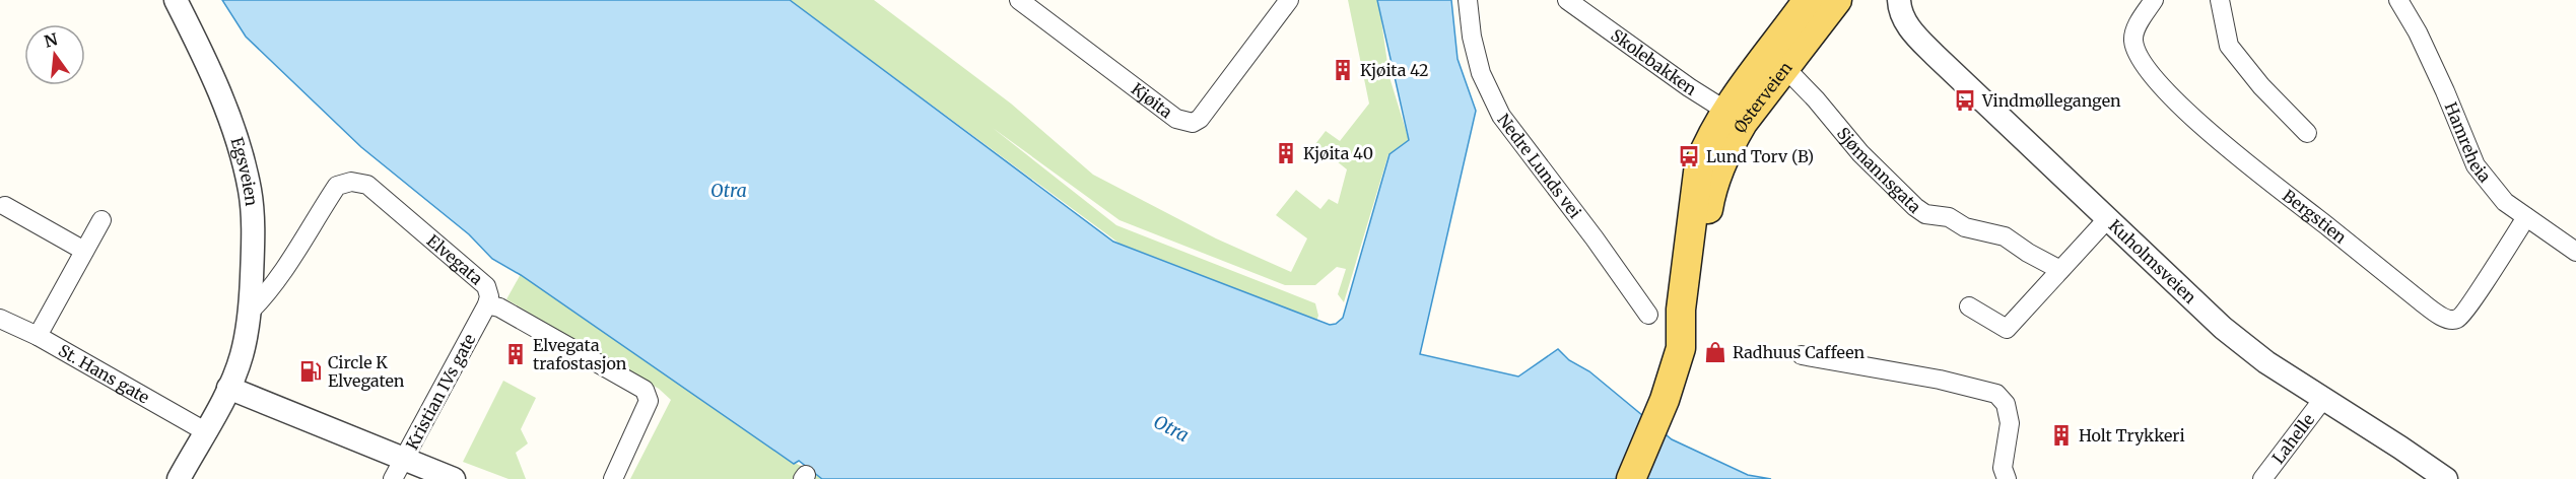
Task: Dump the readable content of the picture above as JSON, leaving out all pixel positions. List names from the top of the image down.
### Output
{
  "streets": {
    "main road": ["Østerveien"],
    "street": [
      "Skolebakken",
      "Kjøita",
      "Hamreheia",
      "Nedre Lunds vei",
      "Sjømannsgata",
      "Egsveien",
      "Bergstien",
      "Elvegata",
      "Kuholmsveien",
      "St. Hans gate",
      "Kristian IVs gate",
      "Lahelle"
    ]
  },
  "crossings": [
    ["Skolebakken", "Østerveien"],
    ["Østerveien", "Sjømannsgata"],
    ["Hamreheia", "Bergstien"],
    ["Egsveien", "Elvegata"],
    ["Egsveien", "St. Hans gate"],
    ["Elvegata", "Kristian IVs gate"],
    ["Kuholmsveien", "Lahelle"]
  ],
  "water": ["Otra"],
  "places": {
    "building": [
      "Kjøita 42",
      "Kjøita 40",
      "Elvegata trafostasjon",
      "Holt Trykkeri"
    ],
    "bus stop": ["Vindmøllegangen", "Lund Torv (B)"],
    "shop": ["Radhuus Caffeen"],
    "fuel station": ["Circle K Elvegaten"]
  },
  "north": "top"
}
